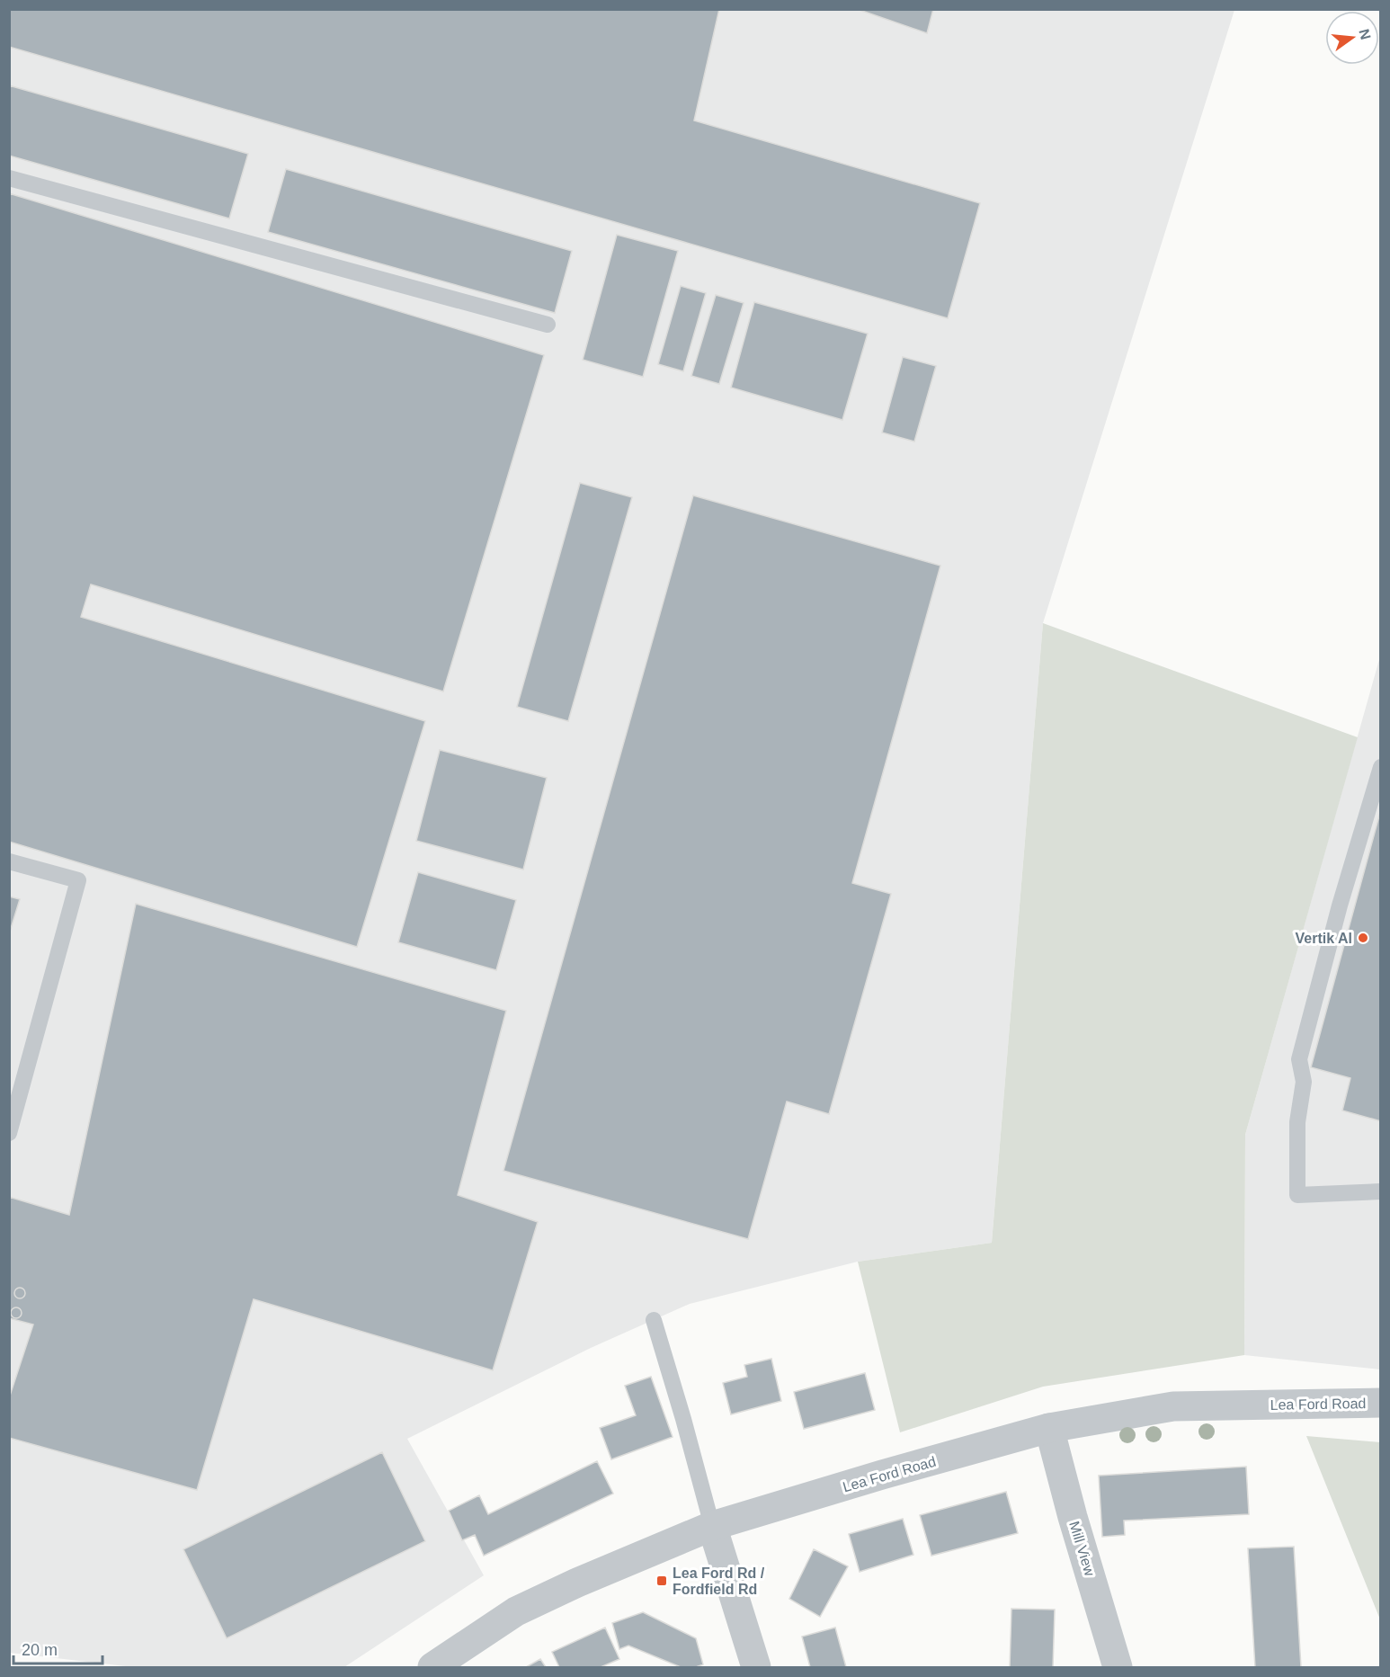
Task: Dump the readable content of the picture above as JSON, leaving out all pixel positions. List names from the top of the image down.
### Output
{
  "streets": {
    "street": ["Lea Ford Road", "Mill View"]
  },
  "crossings": [
    ["Lea Ford Road", "Mill View"]
  ],
  "places": {
    "other": ["Vertik Al"],
    "transit": ["Lea Ford Rd / Fordfield Rd"]
  },
  "scale_bar": "20 m",
  "north": "right"
}
